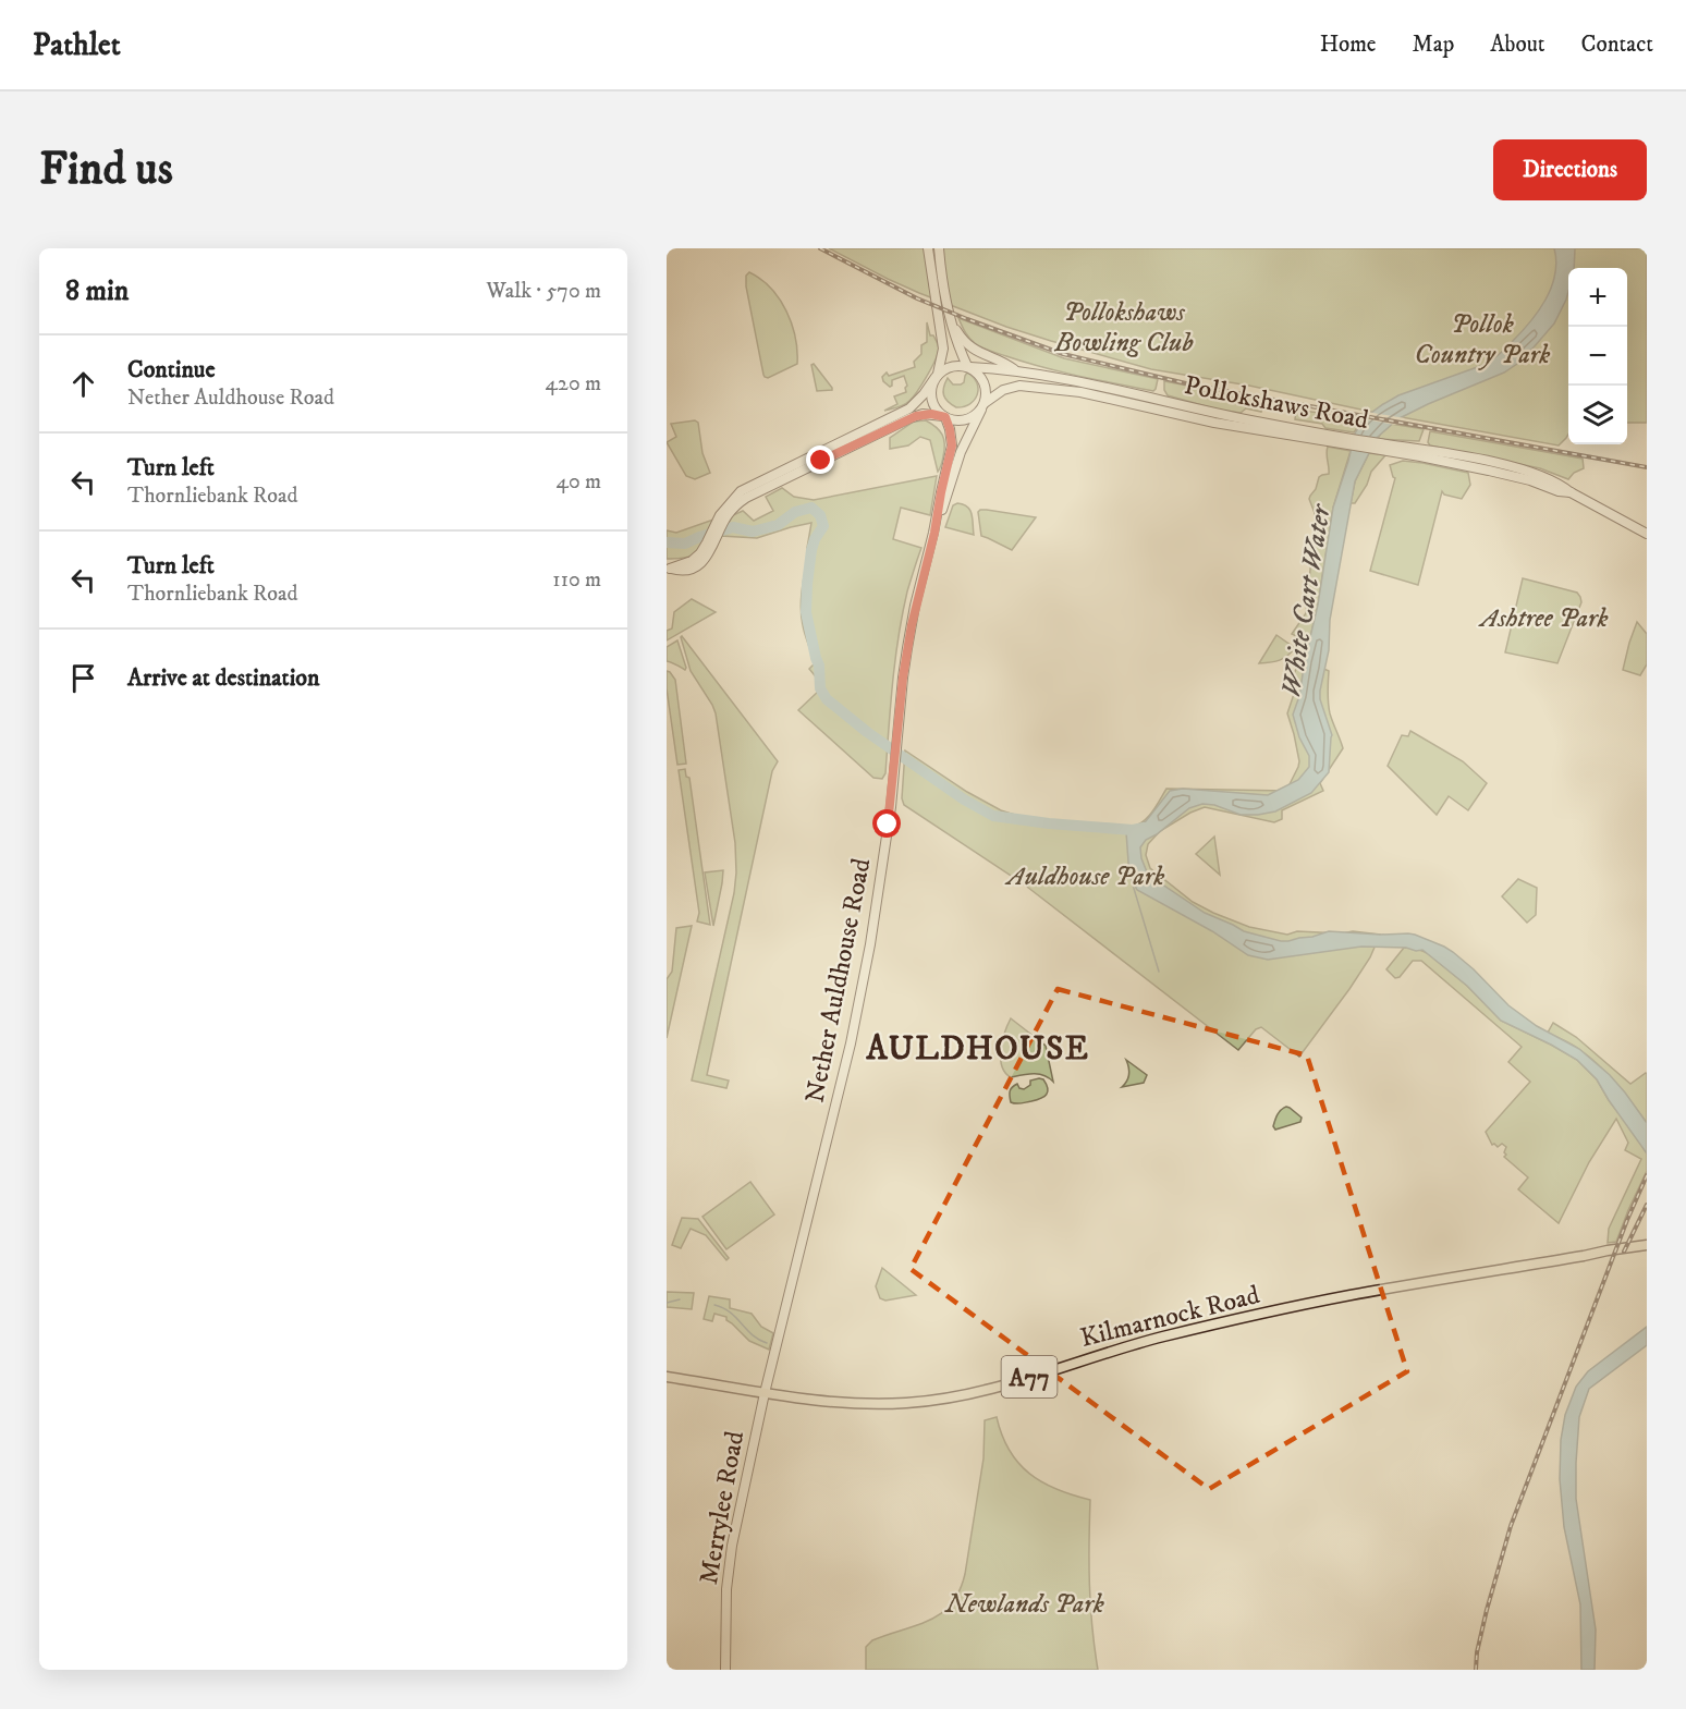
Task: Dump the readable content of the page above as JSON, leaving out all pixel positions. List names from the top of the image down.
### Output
{
  "streets": {
    "main road": [
      "Pollokshaws Road",
      "Nether Auldhouse Road",
      "Kilmarnock Road",
      "A77",
      "Merrylee Road"
    ]
  },
  "crossings": [
    ["Pollokshaws Road", "Nether Auldhouse Road"],
    ["Nether Auldhouse Road", "Kilmarnock Road"],
    ["Nether Auldhouse Road", "Merrylee Road"],
    ["Kilmarnock Road", "Merrylee Road"]
  ],
  "districts": ["AULDHOUSE"],
  "water": ["White Cart Water"],
  "parks": [
    "Pollokshaws Bowling Club",
    "Pollok Country Park",
    "Ashtree Park",
    "Auldhouse Park",
    "Newlands Park"
  ],
  "page": {
    "header": "Pathlet",
    "nav": [
      "Home",
      "Map",
      "About",
      "Contact"
    ],
    "buttons": "Directions",
    "title": "Find us",
    "heading": ["8 min", "Walk · 570 m"],
    "map_buttons": ["+", "−"],
    "list": [
      ["Continue", "Nether Auldhouse Road", "420 m"],
      ["Turn left", "Thornliebank Road", "40 m"],
      ["Turn left", "Thornliebank Road", "110 m"],
      "Arrive at destination"
    ]
  }
}
